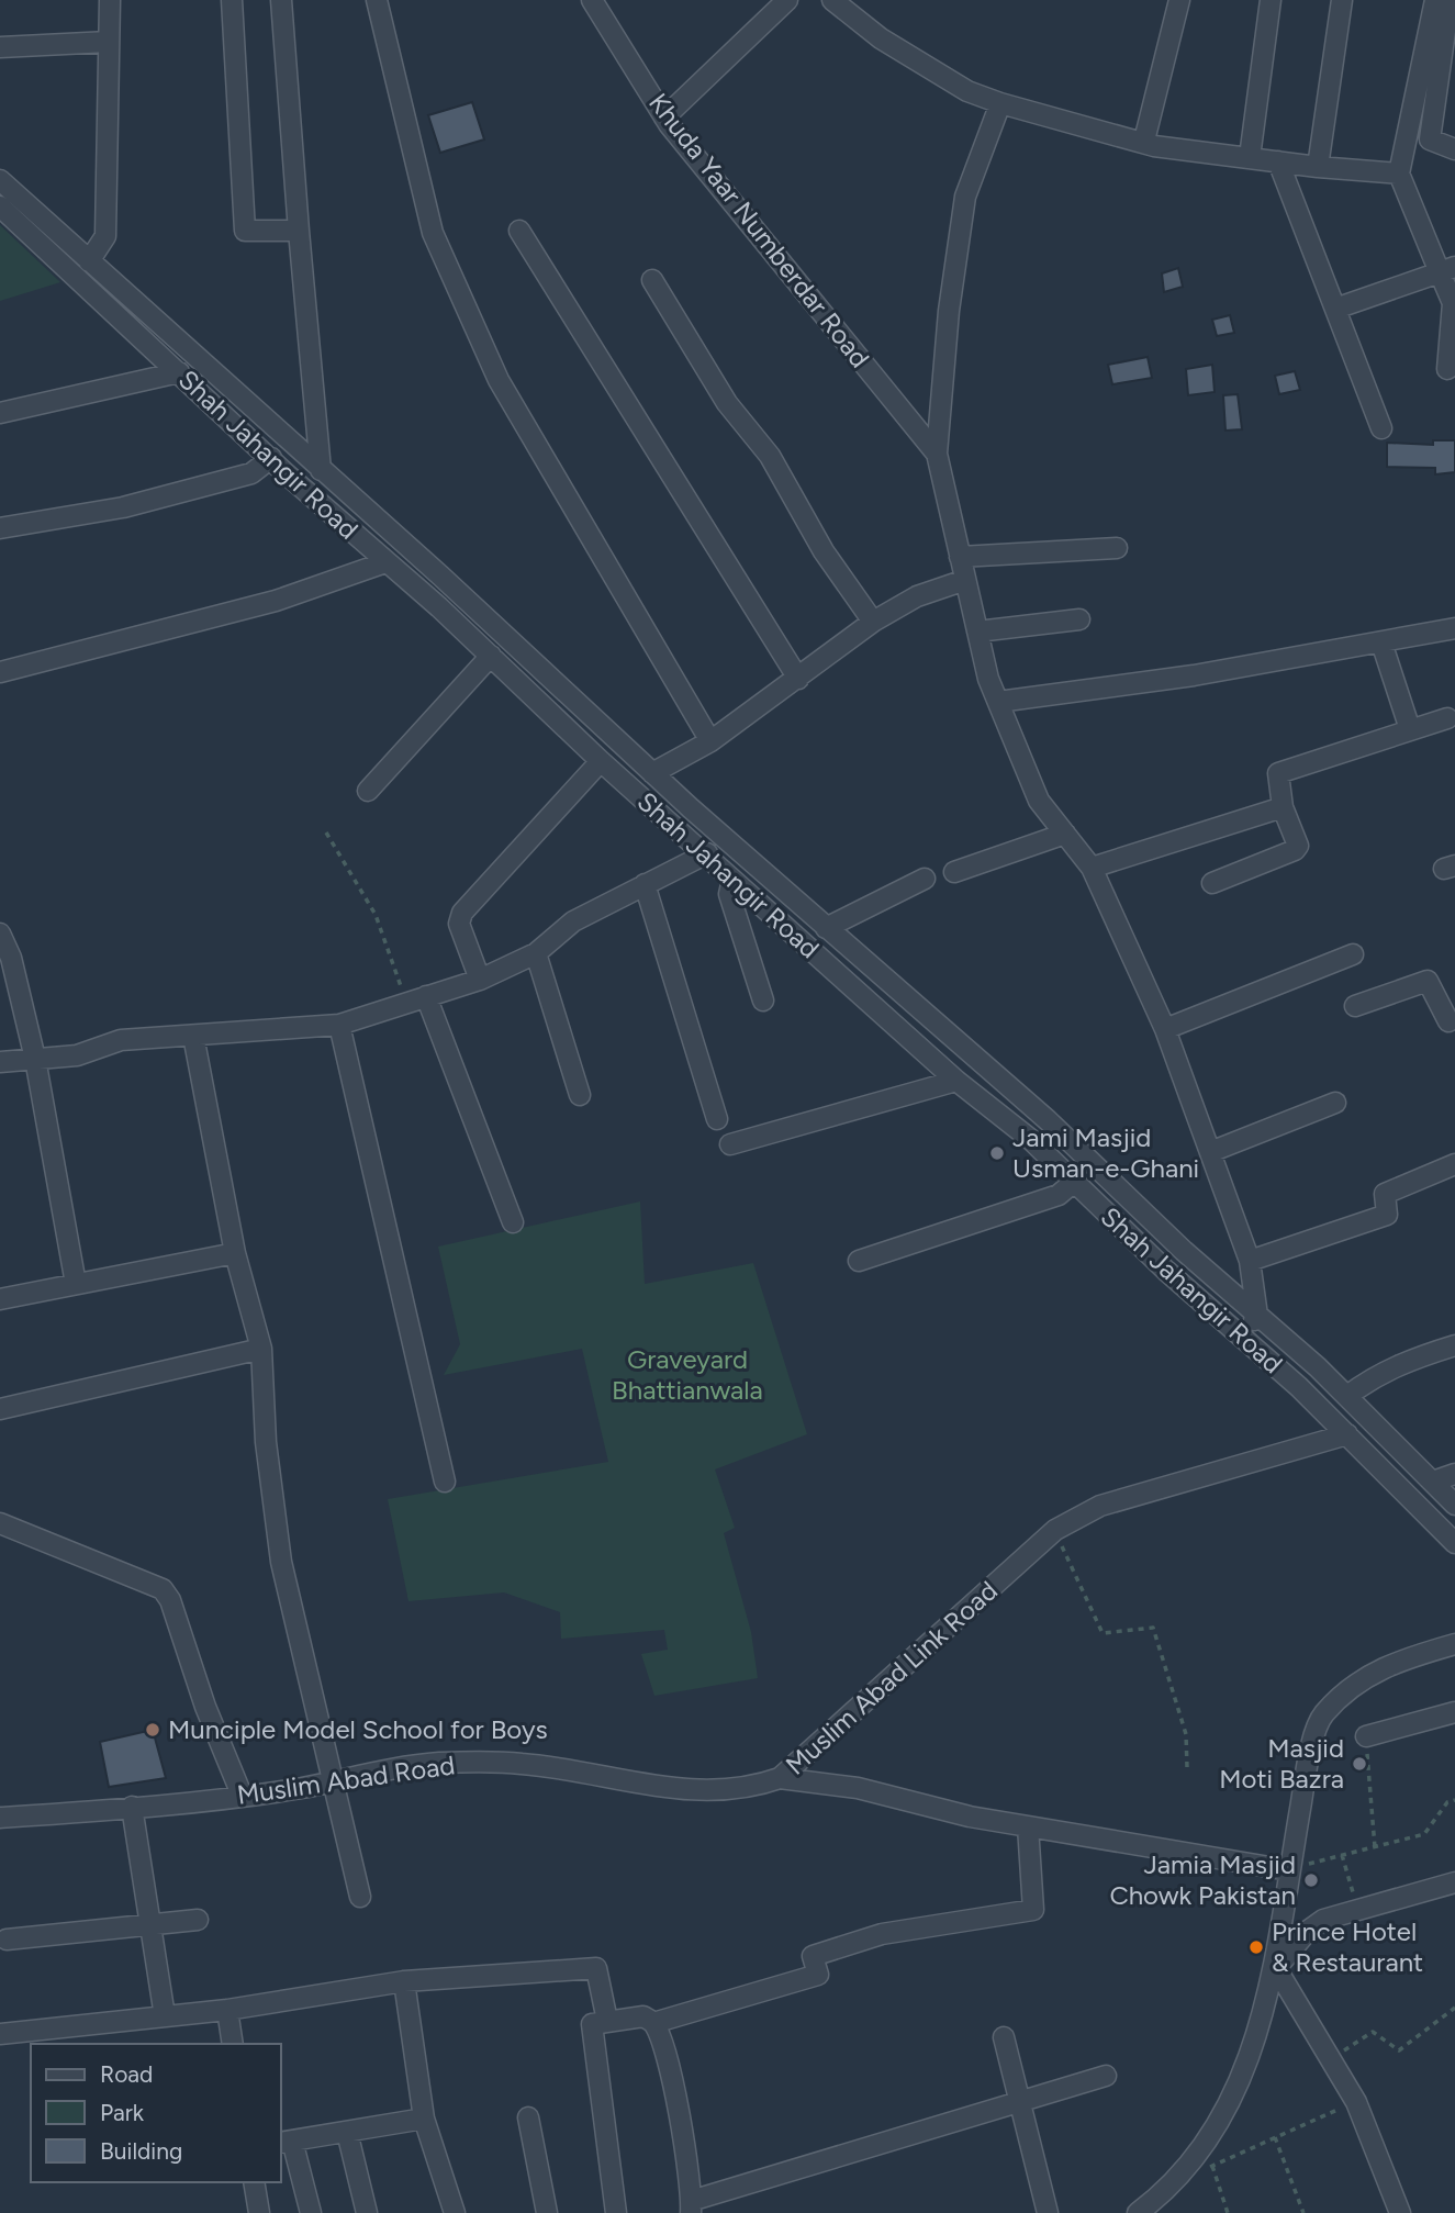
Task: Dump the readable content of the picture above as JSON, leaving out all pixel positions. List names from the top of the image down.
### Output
{
  "streets": {
    "street": [
      "Khuda Yaar Numberdar Road",
      "Shah Jahangir Road",
      "Muslim Abad Link Road",
      "Muslim Abad Road"
    ]
  },
  "crossings": [
    ["Shah Jahangir Road", "Muslim Abad Link Road"],
    ["Muslim Abad Link Road", "Muslim Abad Road"]
  ],
  "parks": ["Graveyard Bhattianwala"],
  "places": [
    "Jami Masjid Usman-e-Ghani",
    "Munciple Model School for Boys",
    "Masjid Moti Bazra",
    "Jamia Masjid Chowk Pakistan",
    "Prince Hotel & Restaurant"
  ],
  "legend": ["Road", "Park", "Building"]
}
